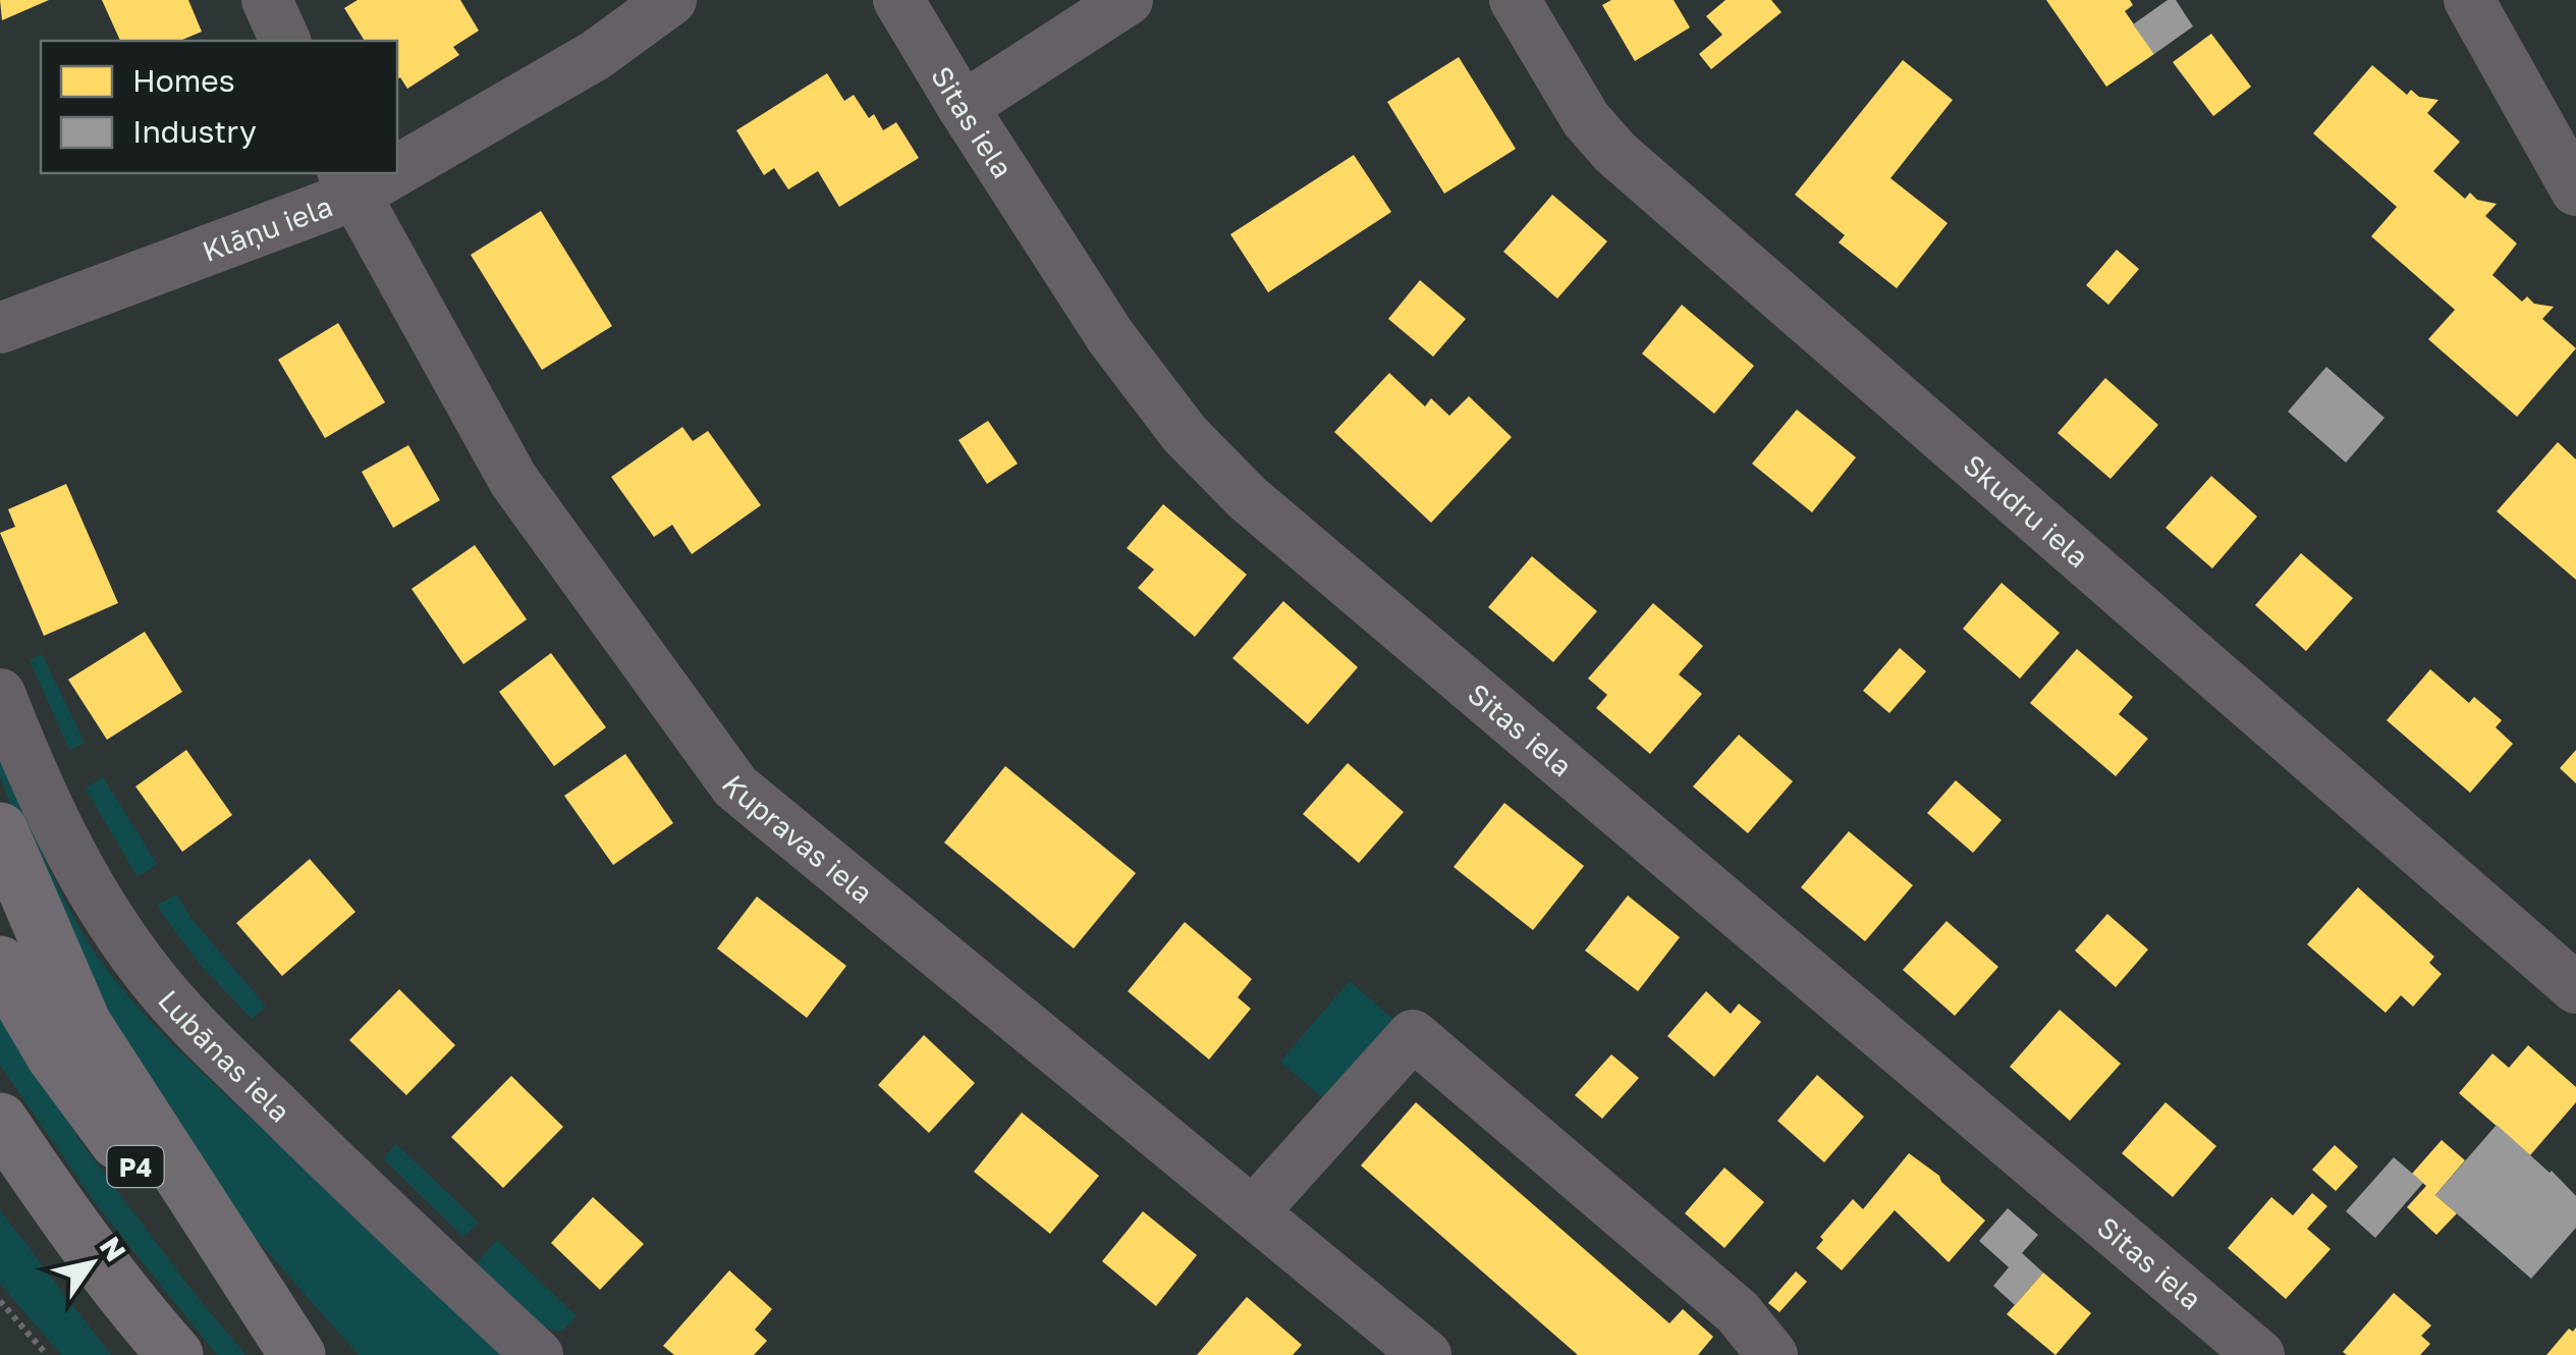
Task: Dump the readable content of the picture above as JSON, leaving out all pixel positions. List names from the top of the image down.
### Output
{
  "streets": {
    "highway": ["P4"],
    "street": [
      "Sitas iela",
      "Klāņu iela",
      "Skudru iela",
      "Kupravas iela",
      "Lubānas iela"
    ]
  },
  "crossings": [
    ["Klāņu iela", "Kupravas iela"]
  ],
  "legend": ["Homes", "Industry"],
  "north": "top right"
}
